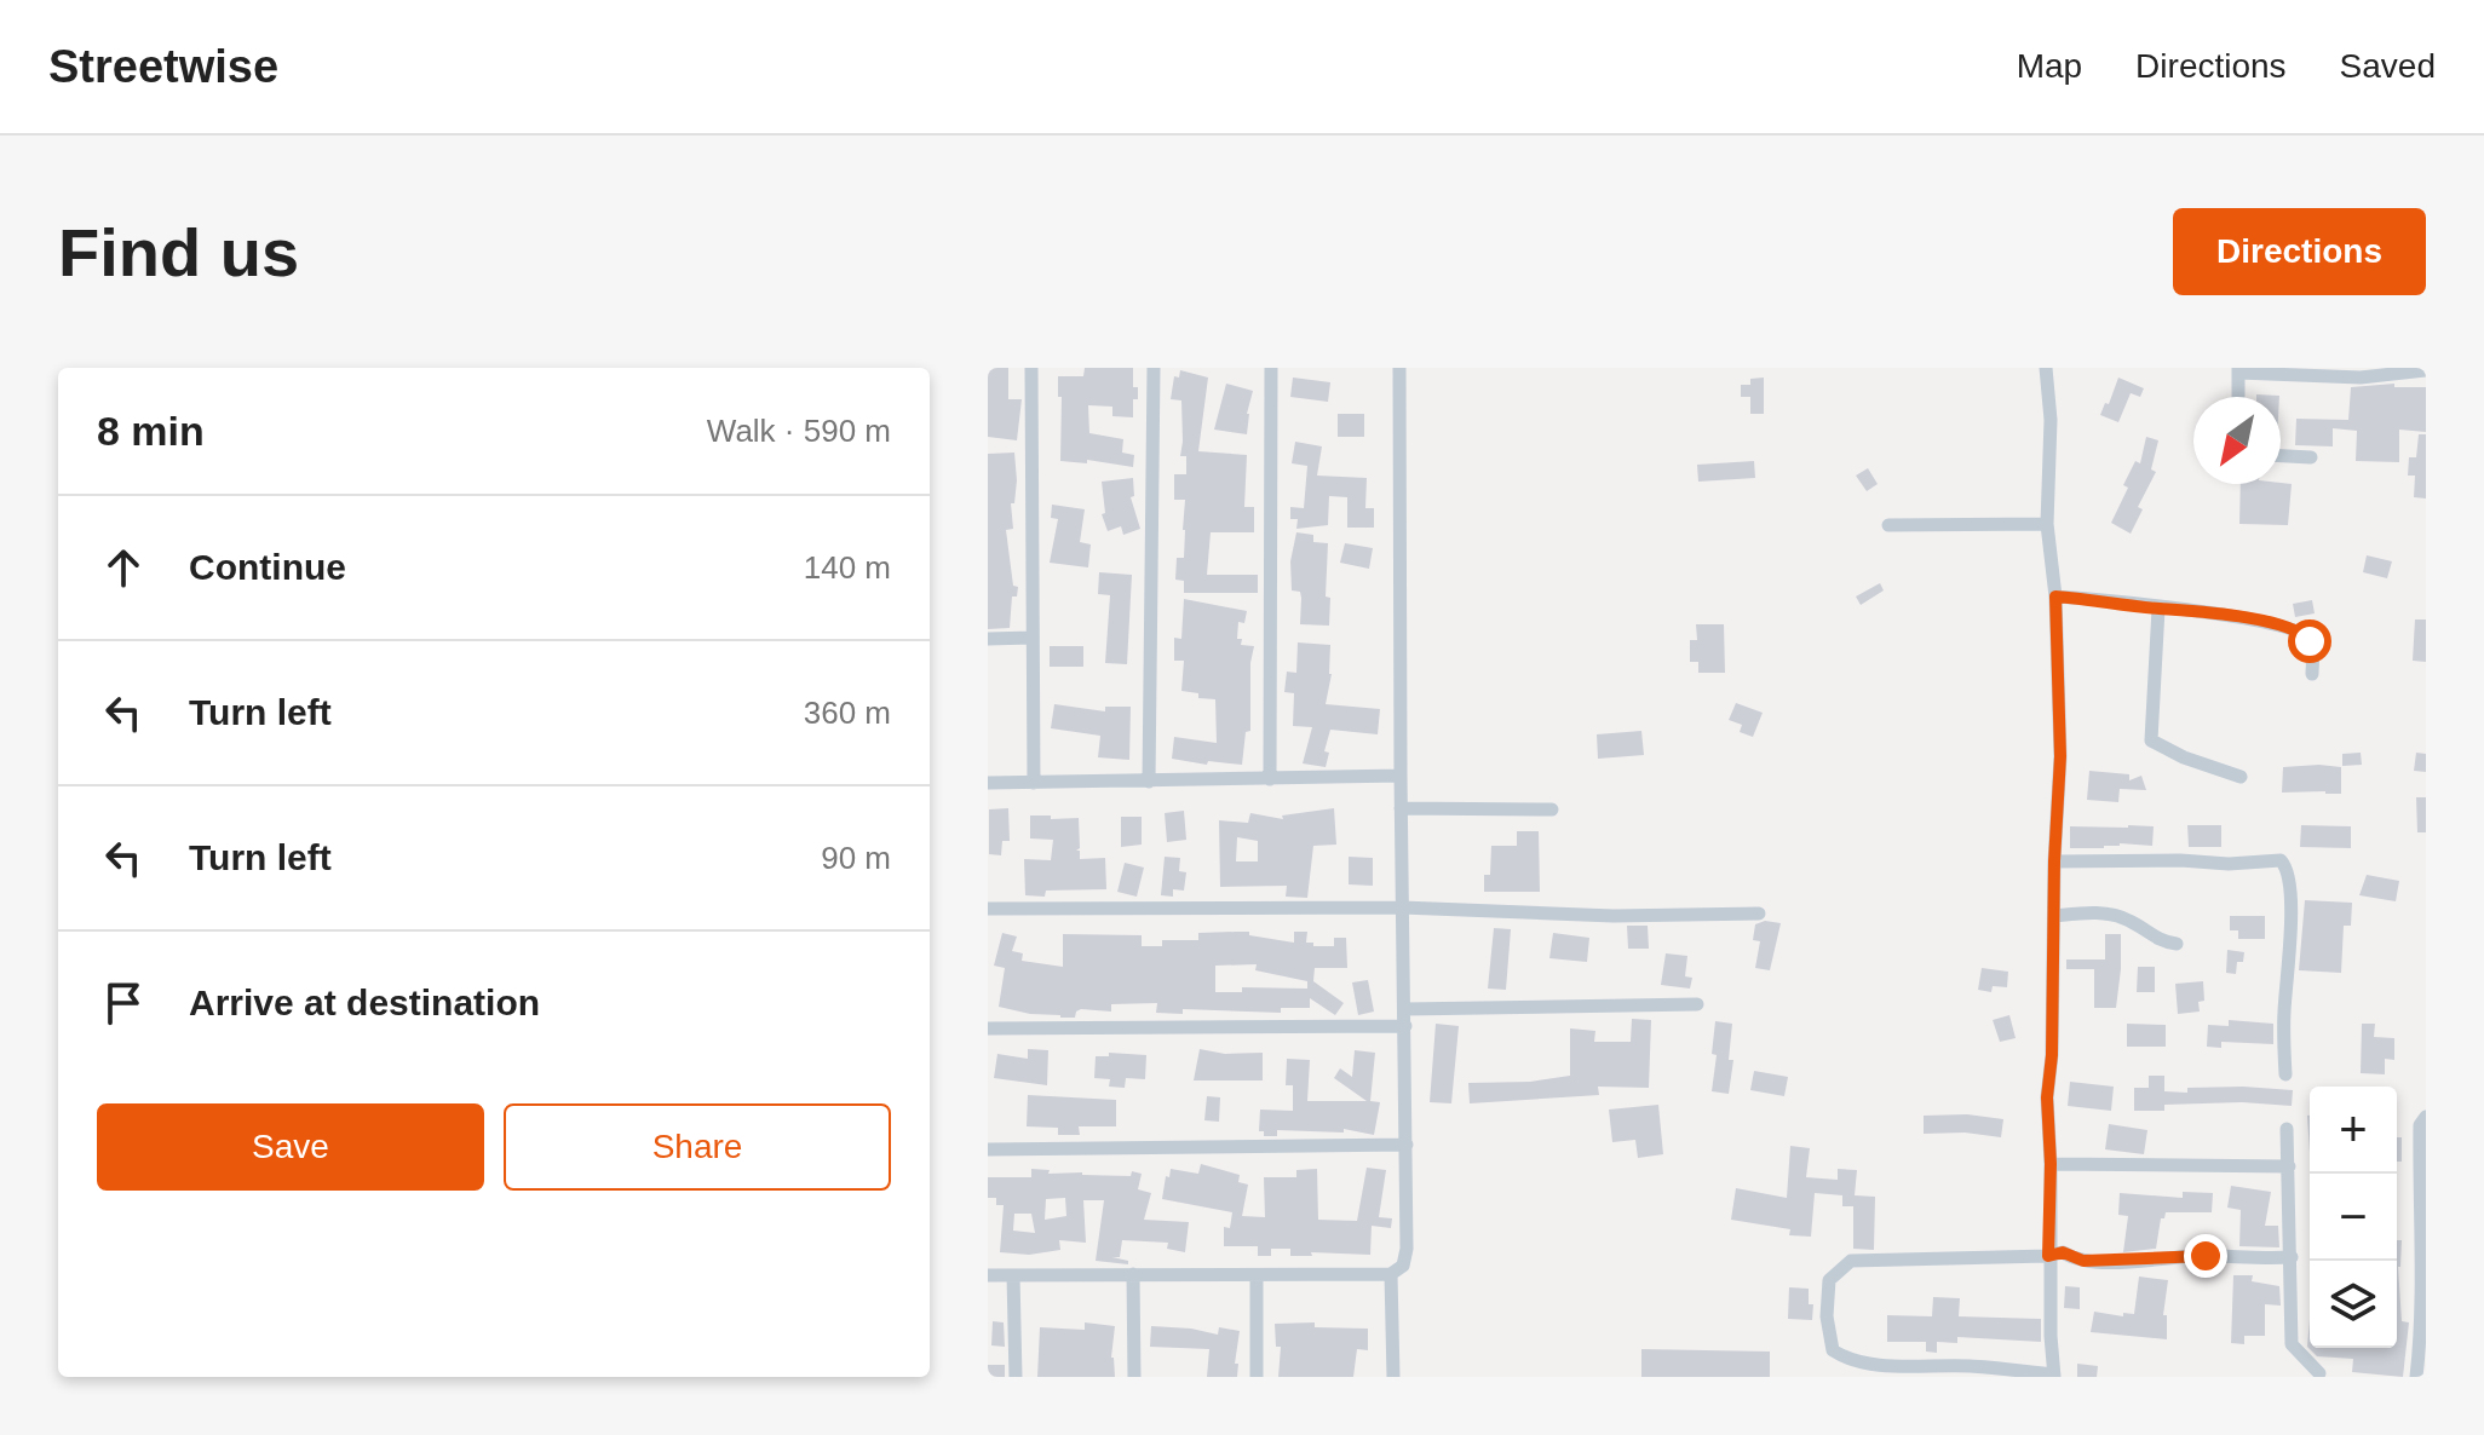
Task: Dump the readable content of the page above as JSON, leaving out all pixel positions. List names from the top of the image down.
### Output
{
  "north": "bottom left",
  "page": {
    "header": "Streetwise",
    "nav": ["Map", "Directions", "Saved"],
    "buttons": [
      "Directions",
      ["Save", "Share"]
    ],
    "title": "Find us",
    "heading": ["8 min", "Walk · 590 m"],
    "list": [
      ["Continue", "140 m"],
      ["Turn left", "360 m"],
      ["Turn left", "90 m"],
      "Arrive at destination"
    ],
    "map_buttons": ["+", "−"]
  }
}
